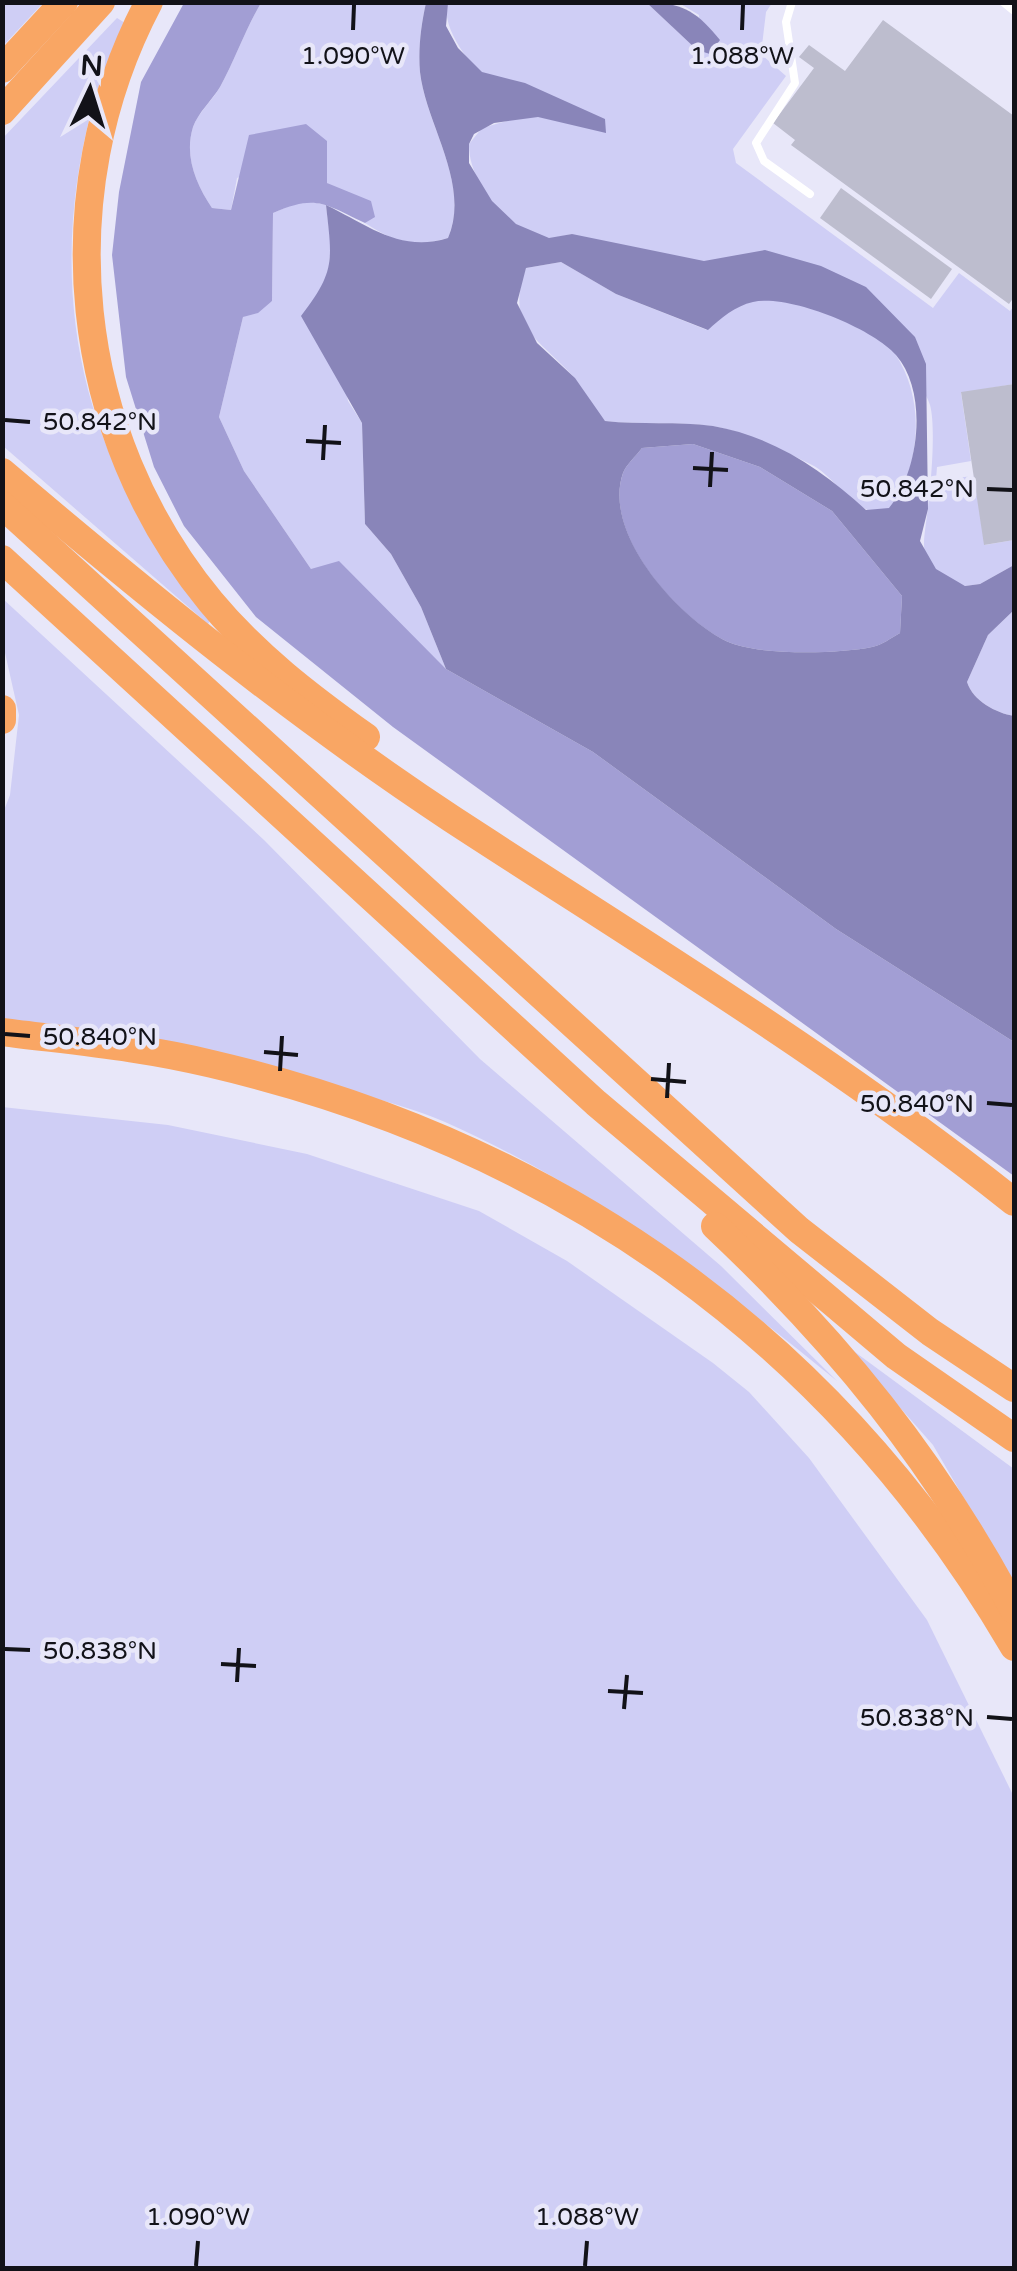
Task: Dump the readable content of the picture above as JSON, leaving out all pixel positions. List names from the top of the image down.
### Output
{
  "north": "top",
  "coordinates": [
    "1.090°W",
    "1.088°W",
    "50.842°N",
    "50.840°N",
    "50.838°N"
  ]
}
